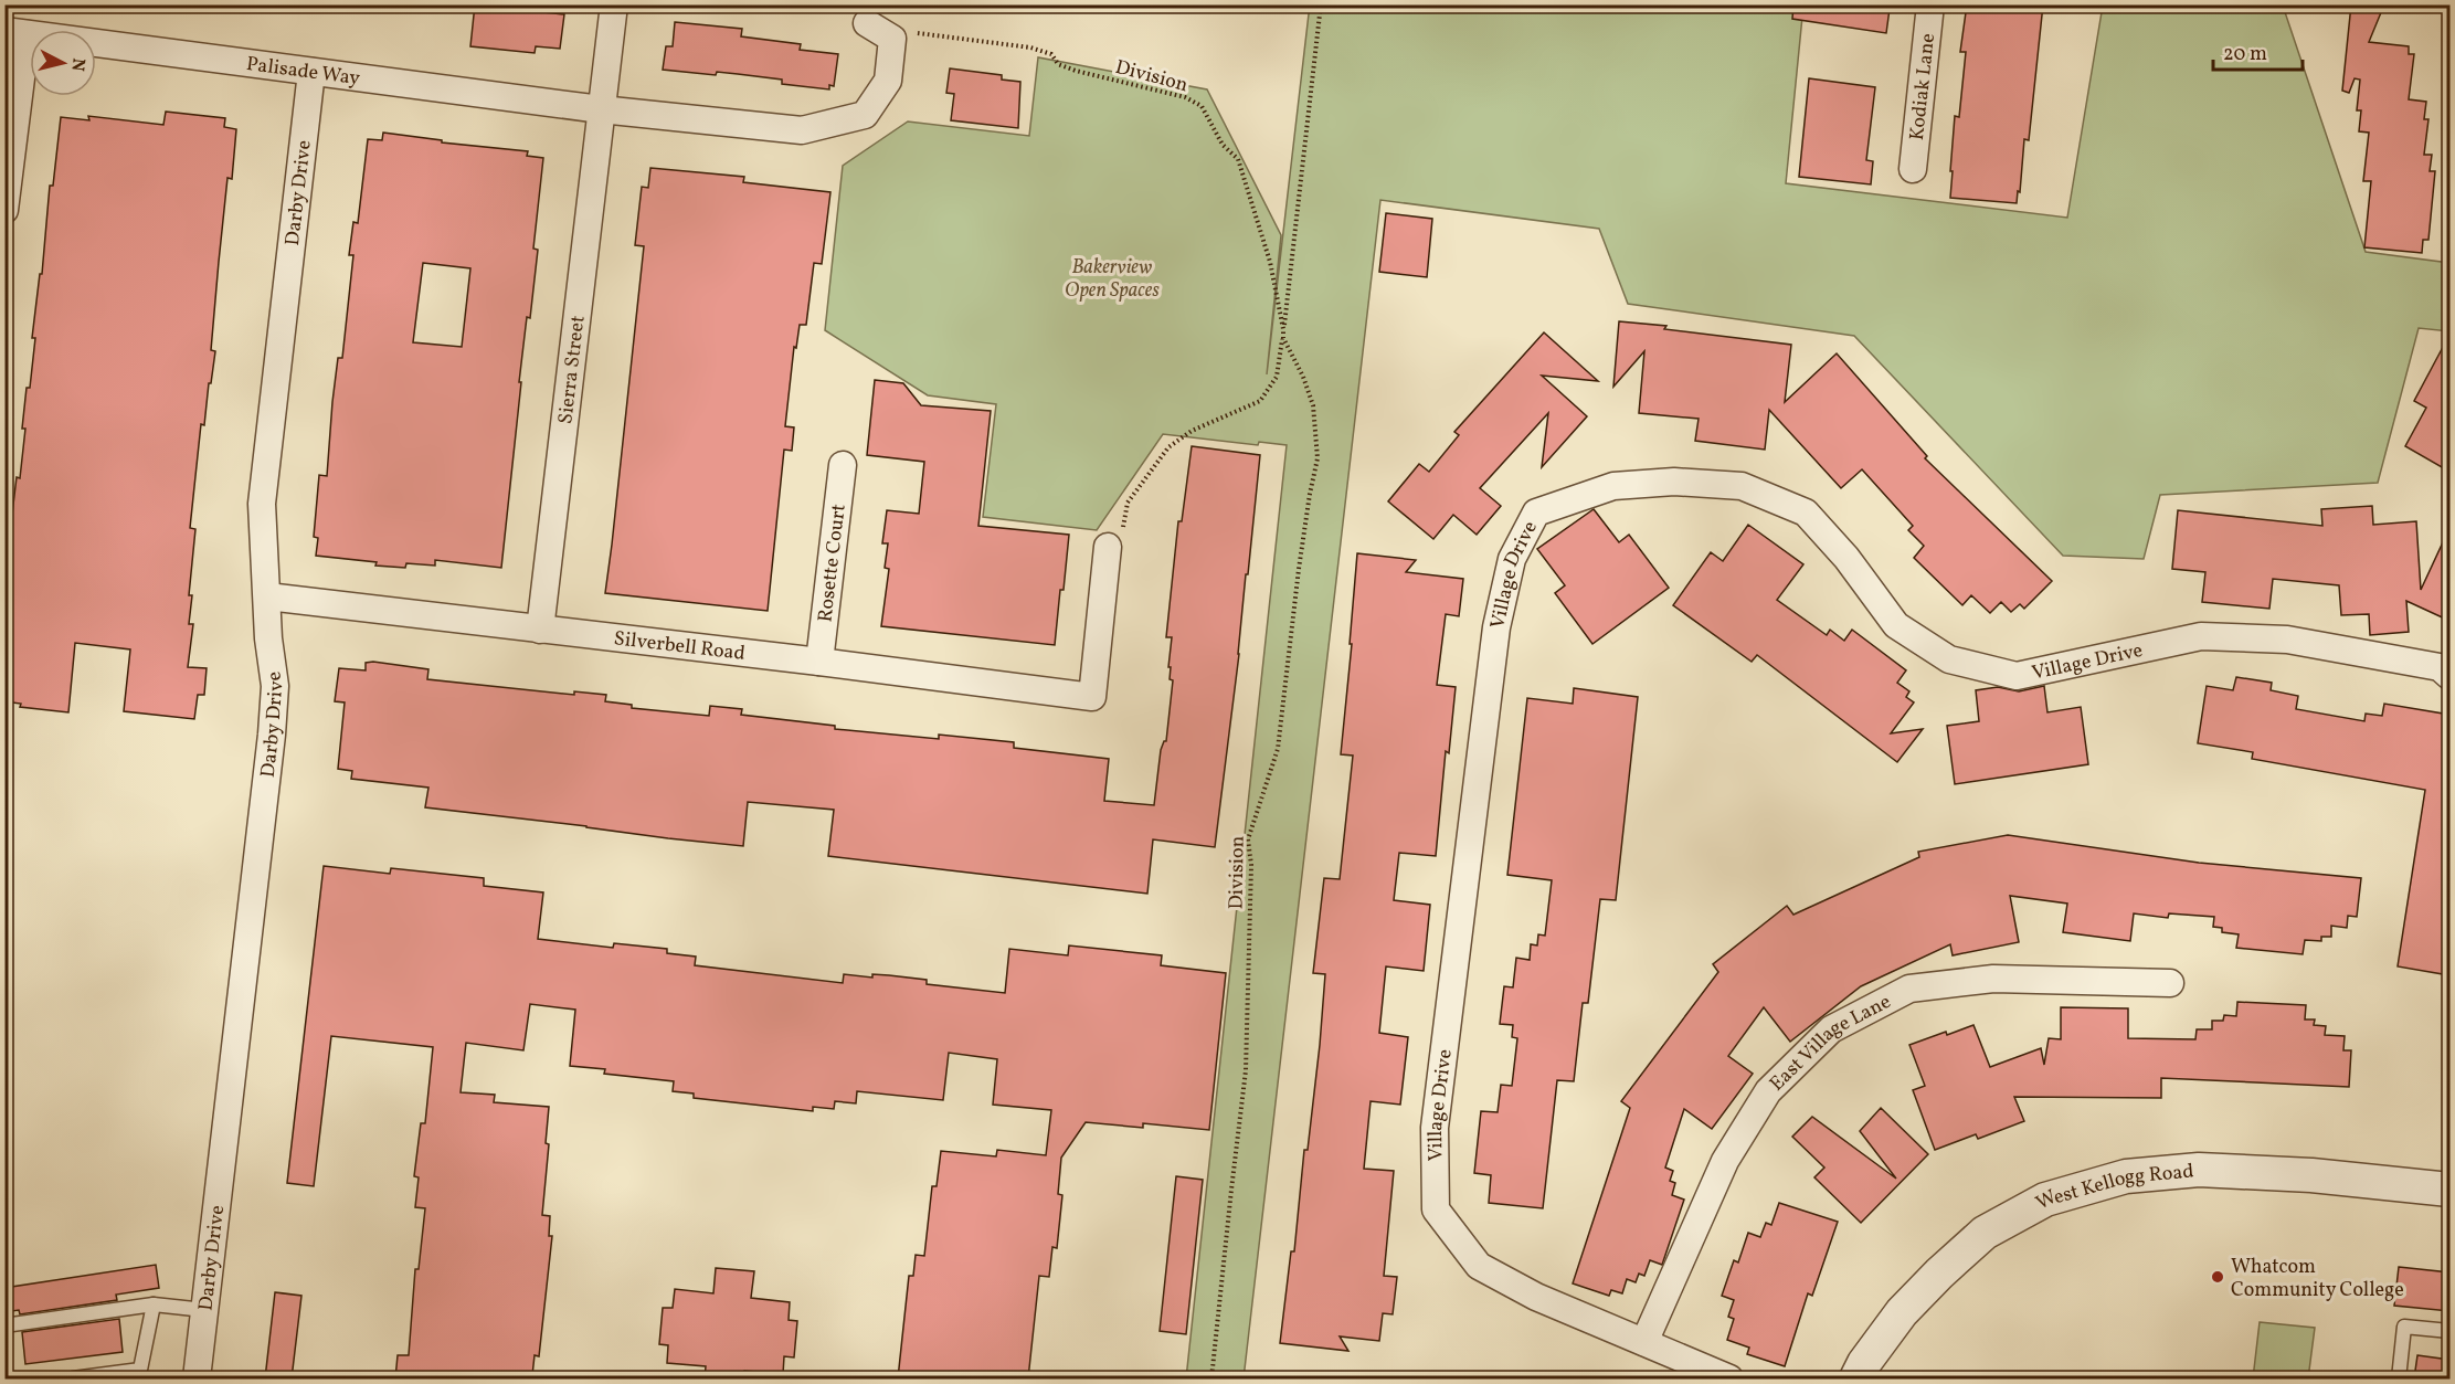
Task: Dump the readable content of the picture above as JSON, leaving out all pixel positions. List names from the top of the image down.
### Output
{
  "streets": {
    "street": [
      "Palisade Way",
      "Kodiak Lane",
      "Darby Drive",
      "Sierra Street",
      "Rosette Court",
      "Village Drive",
      "Silverbell Road",
      "East Village Lane",
      "West Kellogg Road"
    ],
    "path": ["Division"]
  },
  "crossings": [
    ["Palisade Way", "Division"],
    ["Palisade Way", "Darby Drive"],
    ["Palisade Way", "Sierra Street"],
    ["Division", "Silverbell Road"],
    ["Darby Drive", "Silverbell Road"],
    ["Sierra Street", "Silverbell Road"],
    ["Rosette Court", "Silverbell Road"],
    ["Village Drive", "East Village Lane"]
  ],
  "parks": ["Bakerview Open Spaces"],
  "places": ["Whatcom Community College"],
  "scale_bar": "20 m",
  "north": "right"
}
